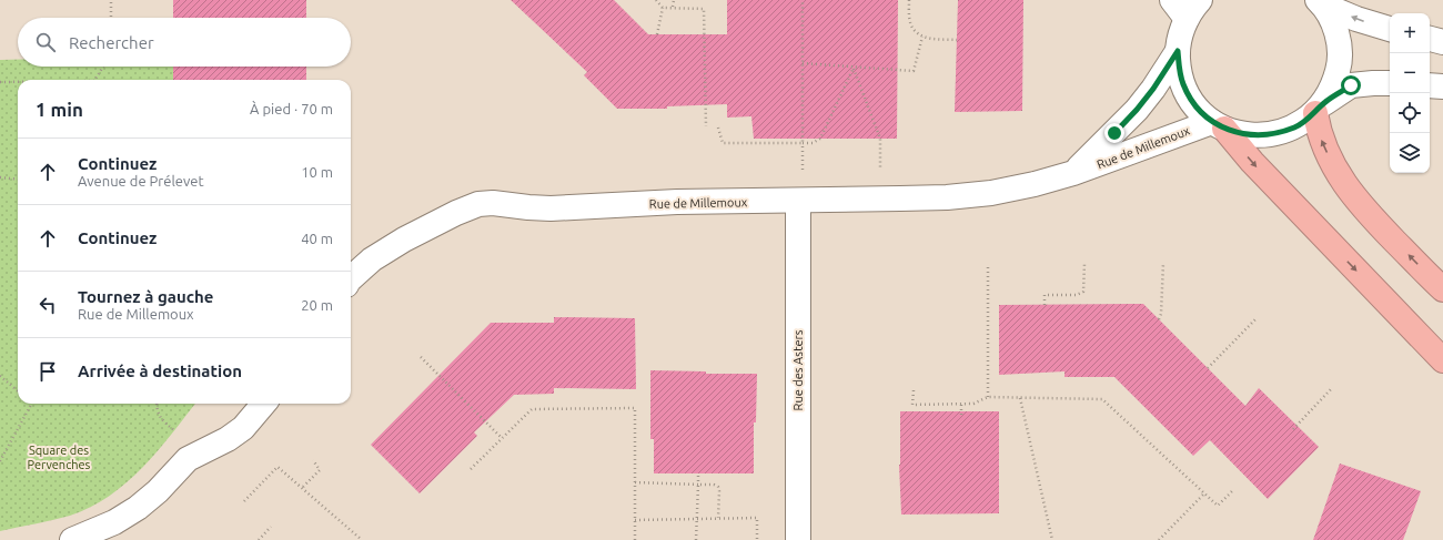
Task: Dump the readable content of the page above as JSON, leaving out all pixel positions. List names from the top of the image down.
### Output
{
  "streets": {
    "street": ["Rue de Millemoux", "Rue des Asters"]
  },
  "crossings": [
    ["Rue de Millemoux", "Rue des Asters"]
  ],
  "parks": ["Square des Pervenches"],
  "page": {
    "map_buttons": ["+", "−"],
    "search": "Rechercher",
    "heading": ["1 min", "À pied · 70 m"],
    "list": [
      ["Continuez", "Avenue de Prélevet", "10 m"],
      ["Continuez", "40 m"],
      ["Tournez à gauche", "Rue de Millemoux", "20 m"],
      "Arrivée à destination"
    ]
  }
}
